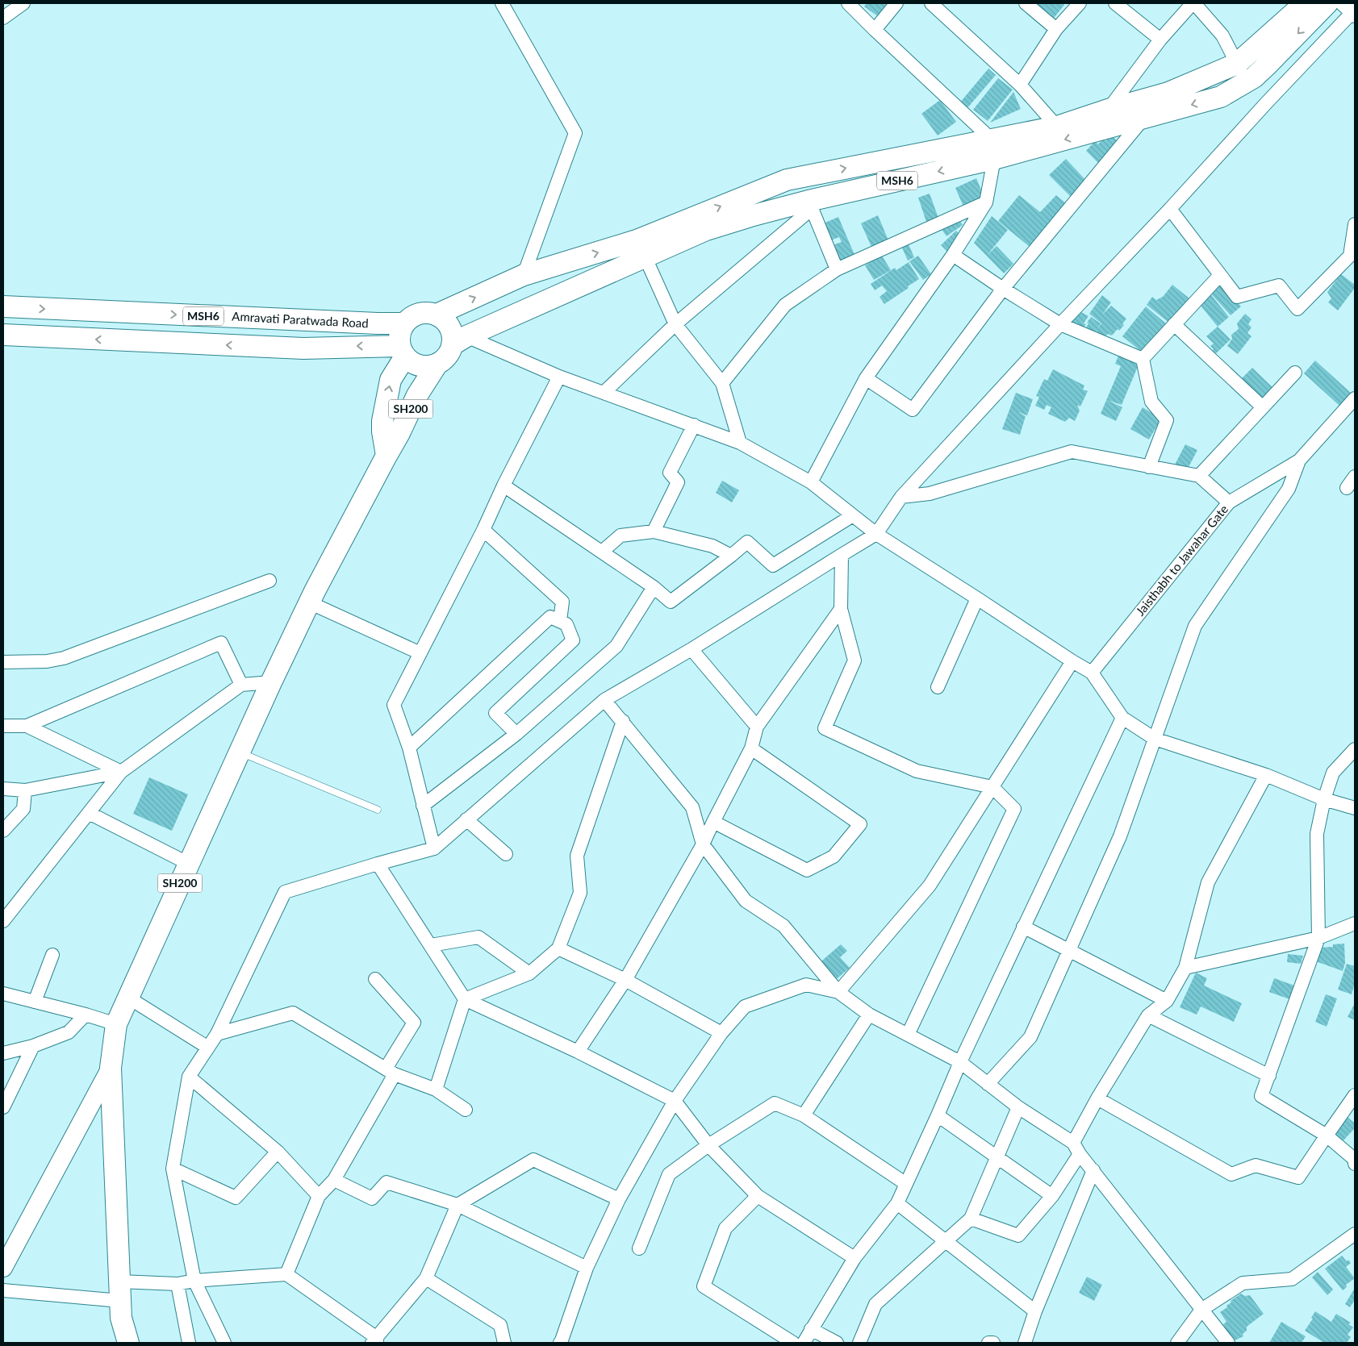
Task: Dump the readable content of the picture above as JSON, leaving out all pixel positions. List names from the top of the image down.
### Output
{
  "streets": {
    "main road": ["MSH6", "Amravati Paratwada Road", "SH200"],
    "street": ["Jaisthabh to Jawahar Gate"]
  },
  "crossings": [
    ["MSH6", "Amravati Paratwada Road"],
    ["MSH6", "SH200"],
    ["Amravati Paratwada Road", "SH200"]
  ]
}
